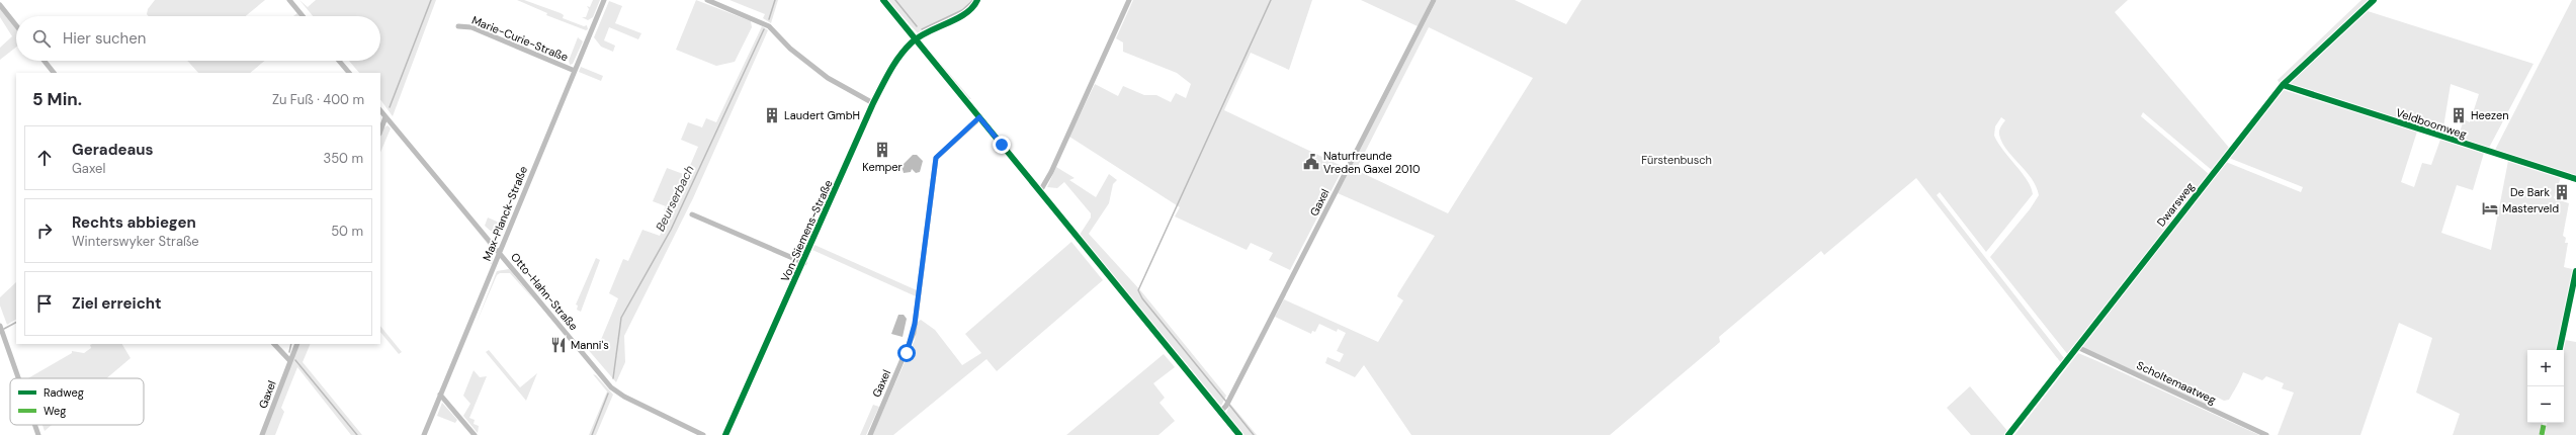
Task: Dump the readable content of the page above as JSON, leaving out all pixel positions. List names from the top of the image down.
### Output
{
  "streets": {
    "street": [
      "Marie-Curie-Straße",
      "Veldboomweg",
      "Gaxel",
      "Dwarsweg",
      "Max-Planck-Straße",
      "Von-Siemens-Straße",
      "Otto-Hahn-Straße",
      "Scholtemaatweg"
    ]
  },
  "crossings": [
    ["Marie-Curie-Straße", "Max-Planck-Straße"],
    ["Veldboomweg", "Dwarsweg"],
    ["Dwarsweg", "Scholtemaatweg"],
    ["Max-Planck-Straße", "Otto-Hahn-Straße"]
  ],
  "water": ["Beurserbach"],
  "parks": ["Fürstenbusch"],
  "places": {
    "building": [
      "Laudert GmbH",
      "Heezen",
      "Kemper",
      "De Bark"
    ],
    "public building": ["Naturfreunde Vreden Gaxel 2010"],
    "hotel": ["Masterveld"],
    "restaurant": ["Manni's"]
  },
  "legend": ["Radweg", "Weg"],
  "page": {
    "search": "Hier suchen",
    "heading": ["5 Min.", "Zu Fuß · 400 m"],
    "list": [
      ["Geradeaus", "Gaxel", "350 m"],
      ["Rechts abbiegen", "Winterswyker Straße", "50 m"],
      "Ziel erreicht"
    ],
    "map_buttons": ["+", "−"]
  }
}
